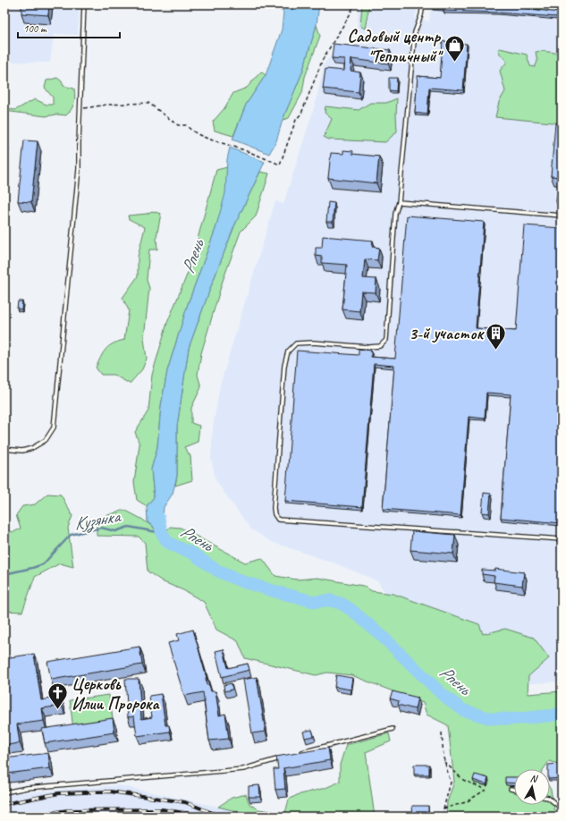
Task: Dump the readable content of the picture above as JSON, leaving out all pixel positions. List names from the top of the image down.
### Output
{
  "water": ["Рпень", "Кузянка"],
  "places": {
    "shop": ["Садовый центр \"Тепличный\""],
    "building": ["3-й участок"],
    "church": ["Церковь Илии Пророка"]
  },
  "scale_bar": "100 m",
  "north": "top"
}
